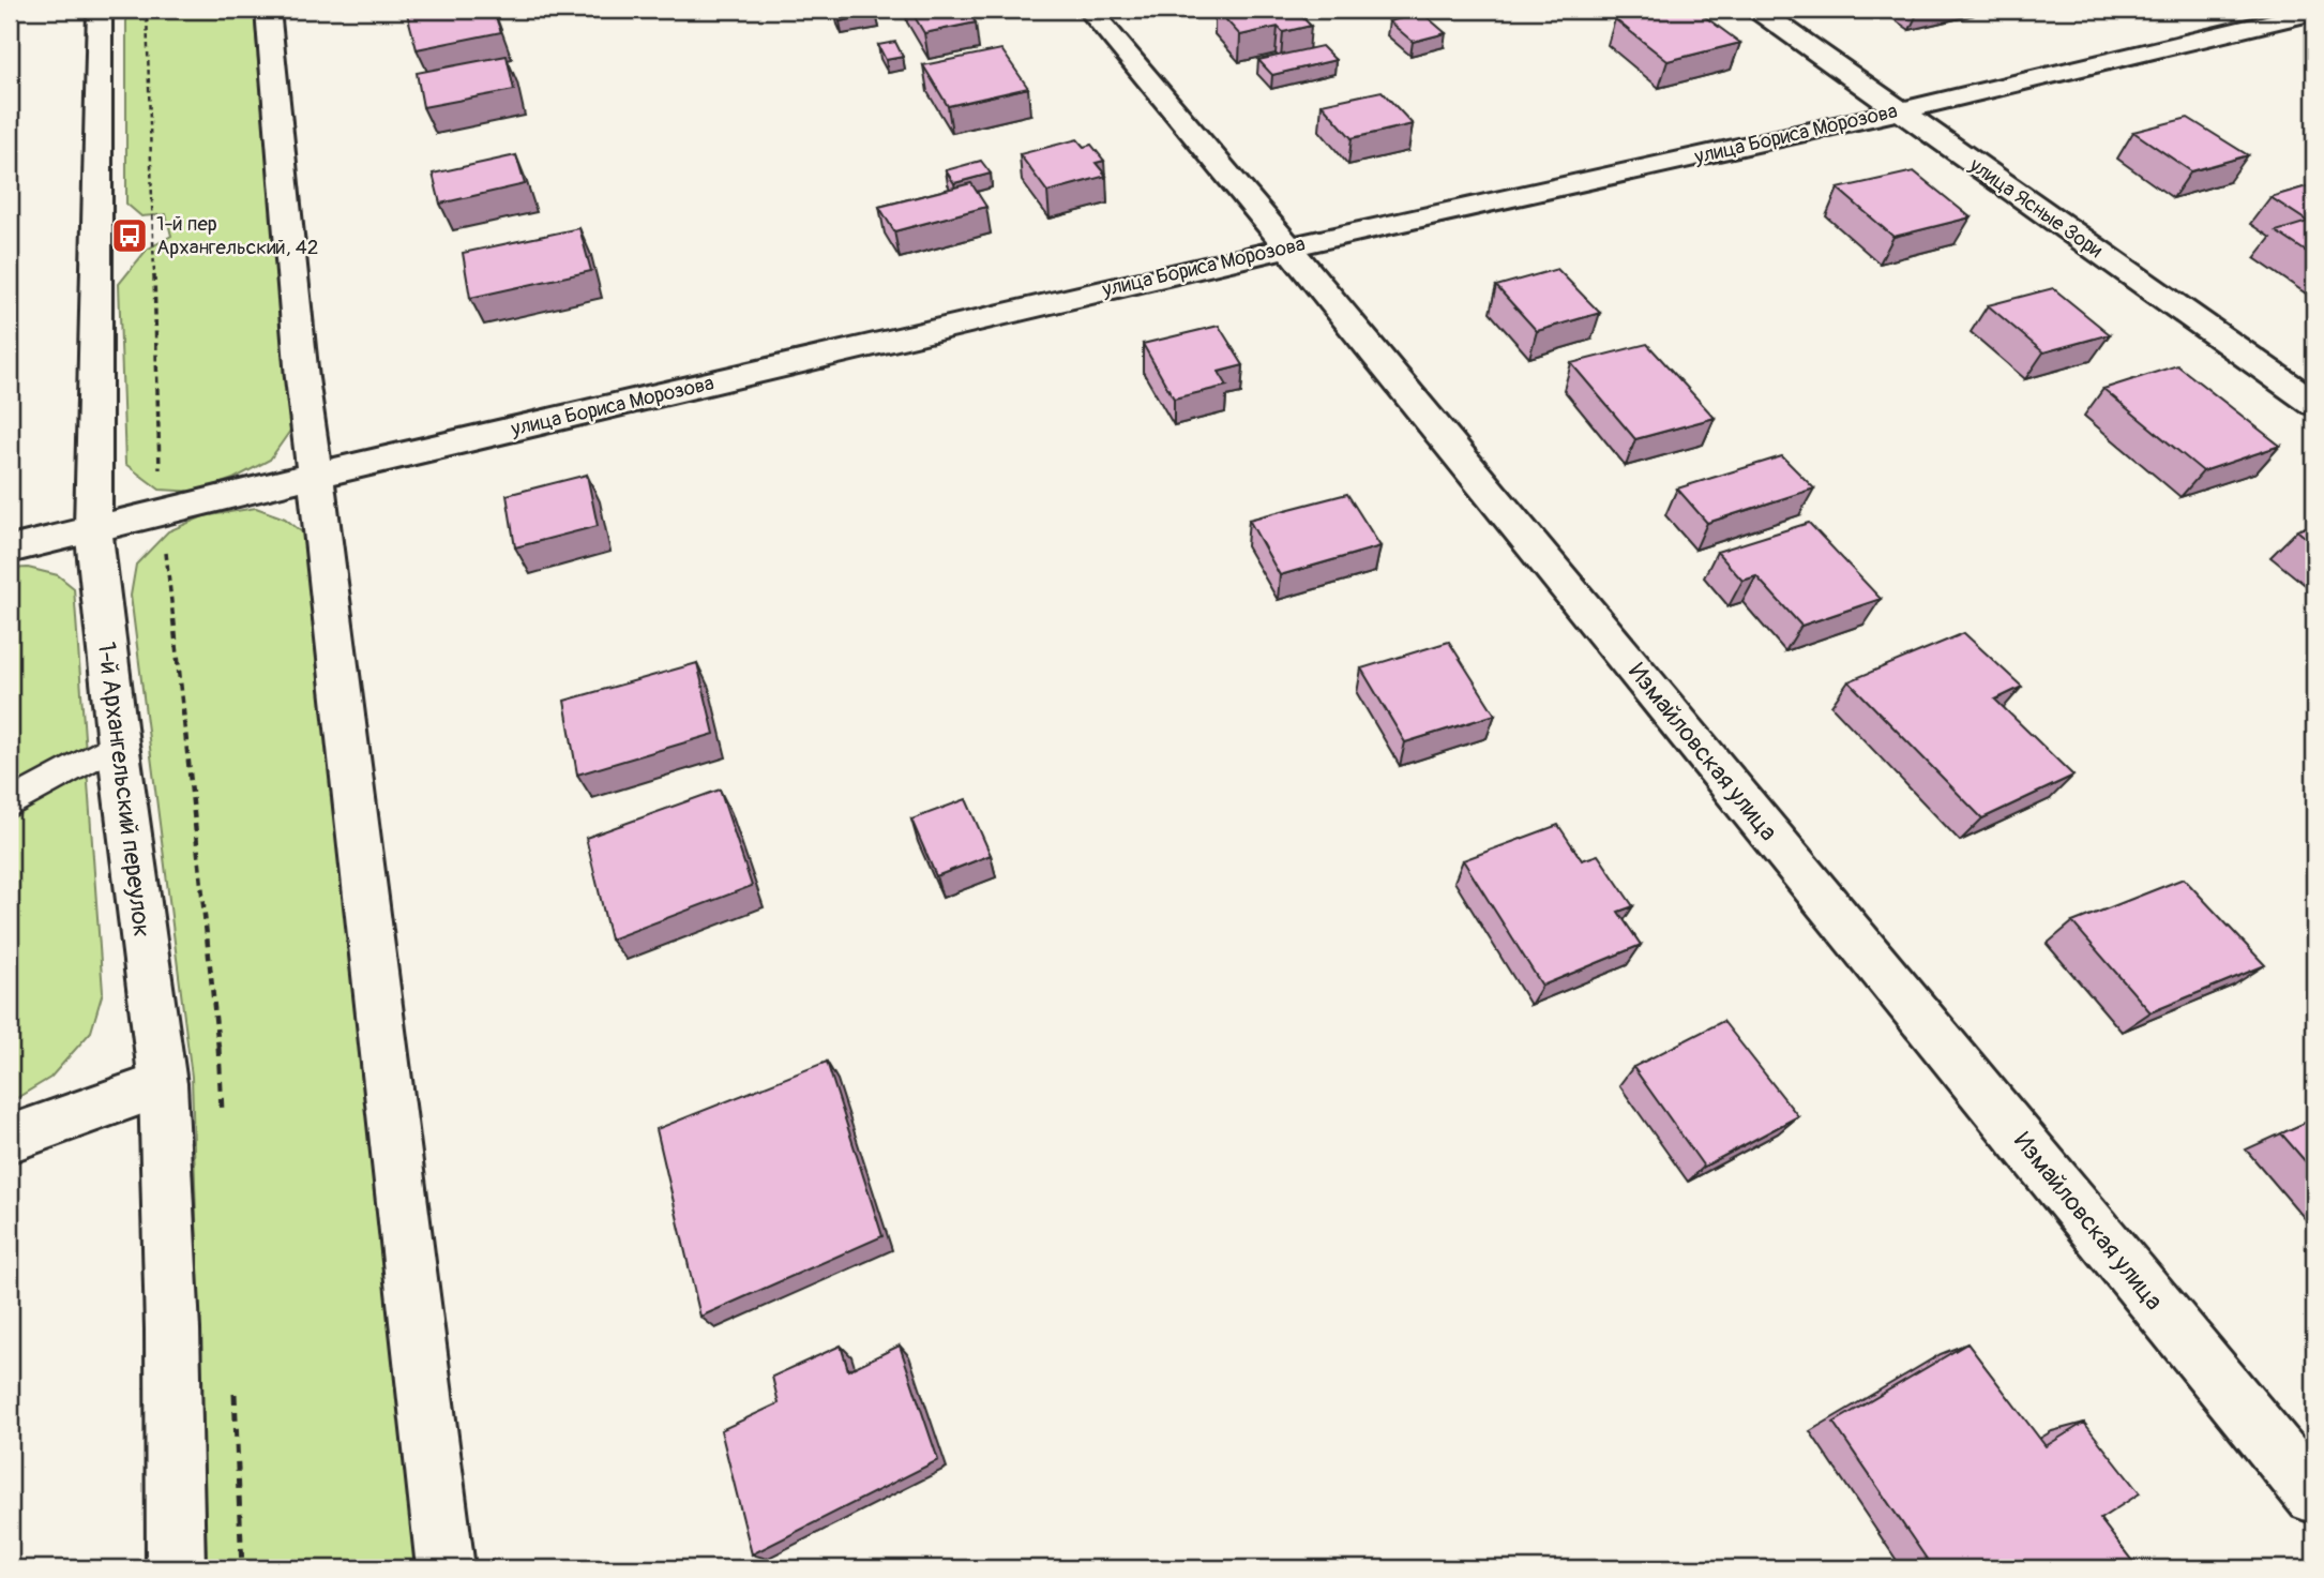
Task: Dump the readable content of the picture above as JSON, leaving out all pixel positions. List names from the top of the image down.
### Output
{
  "streets": {
    "street": [
      "улица Бориса Морозова",
      "улица Ясные Зори",
      "Измайловская улица",
      "1-й Архангельский переулок"
    ]
  },
  "crossings": [
    ["улица Бориса Морозова", "улица Ясные Зори"],
    ["улица Бориса Морозова", "Измайловская улица"],
    ["улица Бориса Морозова", "1-й Архангельский переулок"]
  ],
  "places": {
    "bus stop": ["1-й пер Архангельский, 42"]
  }
}
